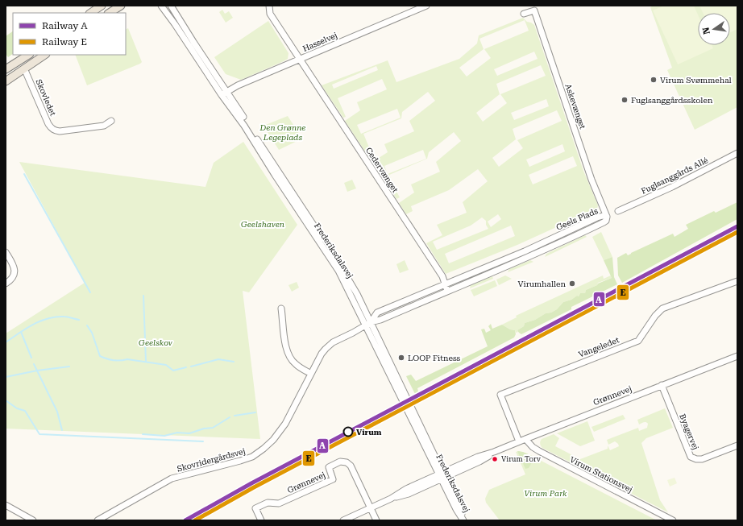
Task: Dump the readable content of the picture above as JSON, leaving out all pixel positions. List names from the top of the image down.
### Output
{
  "streets": {
    "street": [
      "Hasselvej",
      "Skovledet",
      "Askevænget",
      "Cedervænget",
      "Fuglsanggårds Allé",
      "Geels Plads",
      "Frederiksdalsvej",
      "Vangeledet",
      "Grønnevej",
      "Byagervej",
      "Skovridergårdsvej",
      "Virum Stationsvej"
    ]
  },
  "crossings": [
    ["Hasselvej", "Cedervænget"],
    ["Hasselvej", "Frederiksdalsvej"],
    ["Askevænget", "Geels Plads"],
    ["Cedervænget", "Geels Plads"],
    ["Geels Plads", "Frederiksdalsvej"],
    ["Geels Plads", "Skovridergårdsvej"],
    ["Frederiksdalsvej", "Grønnevej"],
    ["Frederiksdalsvej", "Skovridergårdsvej"],
    ["Vangeledet", "Grønnevej"],
    ["Grønnevej", "Byagervej"],
    ["Grønnevej", "Virum Stationsvej"]
  ],
  "parks": [
    "Den Grønne Legeplads",
    "Geelshaven",
    "Geelskov",
    "Virum Park"
  ],
  "places": [
    "Virum Svømmehal",
    "Fuglsanggårdsskolen",
    "Virumhallen",
    "LOOP Fitness",
    "Virum",
    "Virum Torv"
  ],
  "lines": ["rail line A", "rail line E"],
  "legend": ["Railway A", "Railway E"],
  "north": "left"
}
